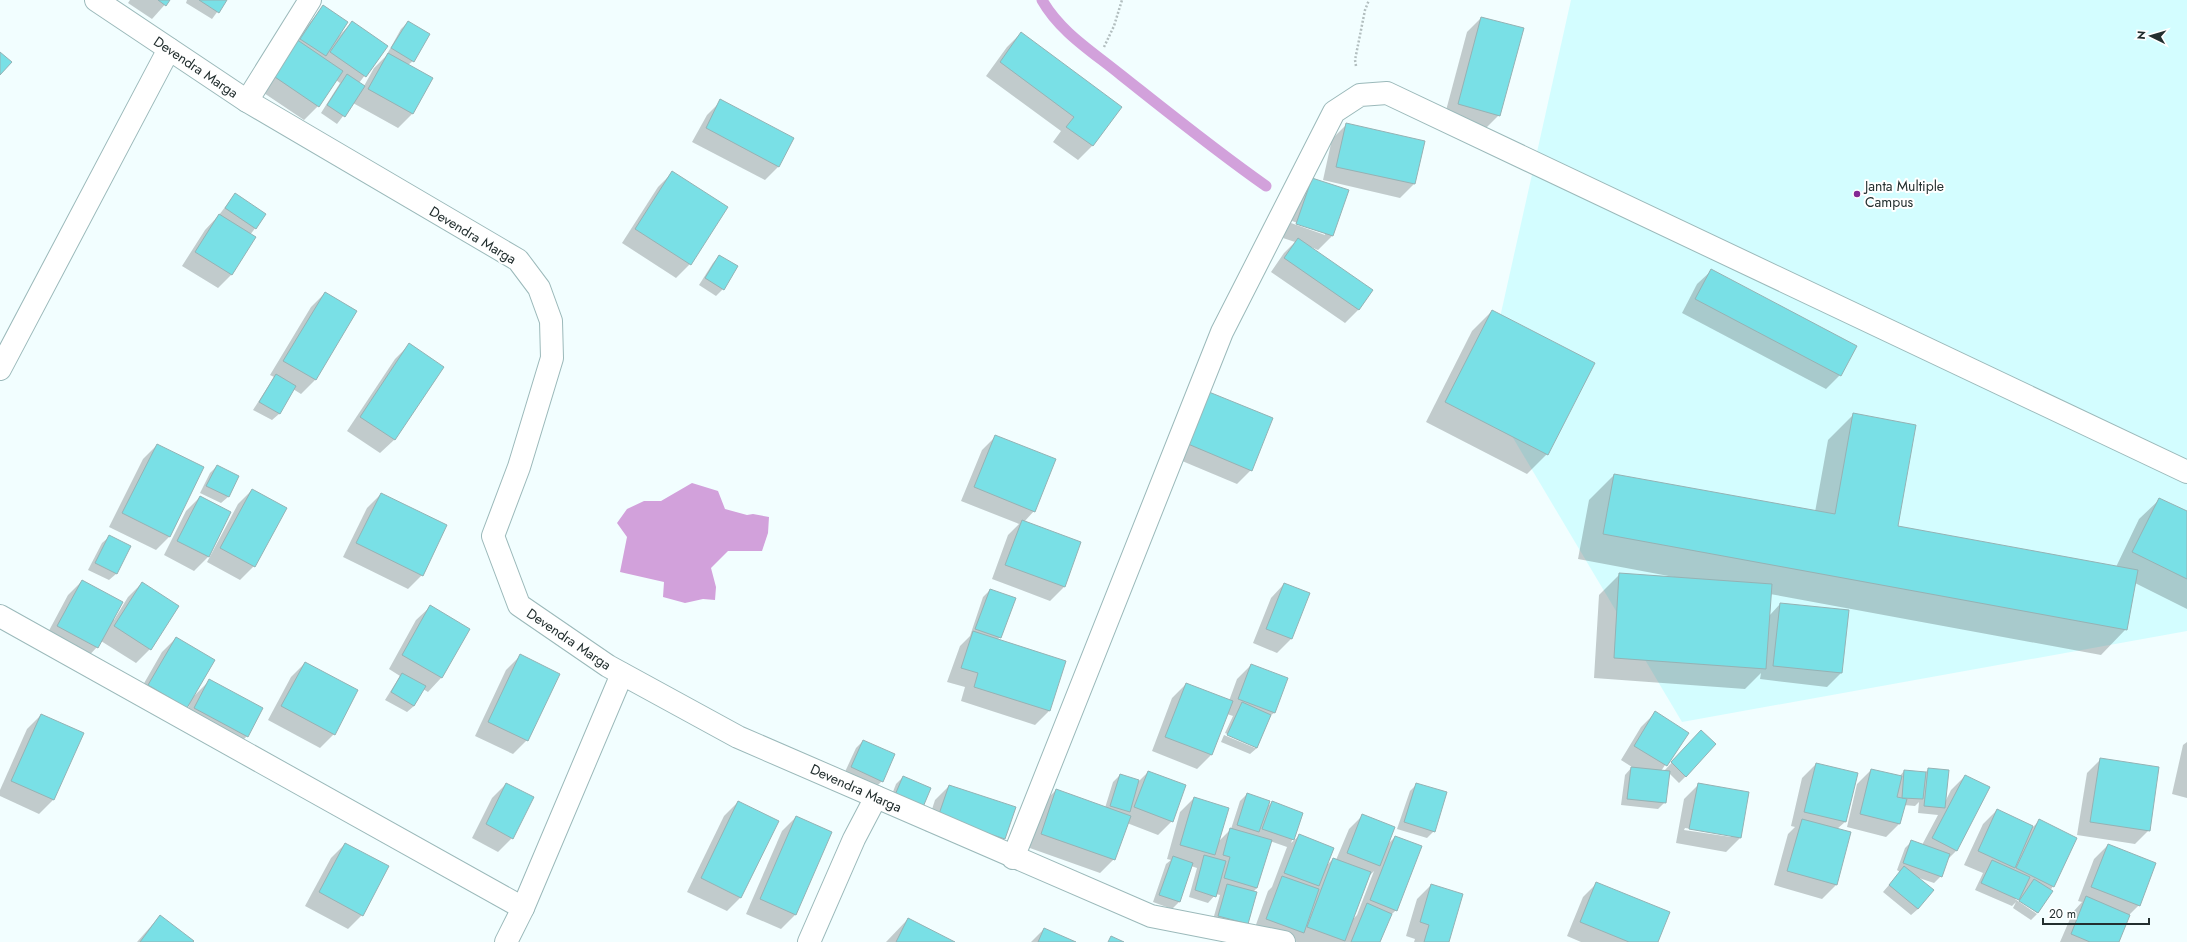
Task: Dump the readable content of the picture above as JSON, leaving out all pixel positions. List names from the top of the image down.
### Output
{
  "streets": {
    "street": ["Devendra Marga"]
  },
  "places": ["Janta Multiple Campus"],
  "scale_bar": "20 m",
  "north": "left"
}
